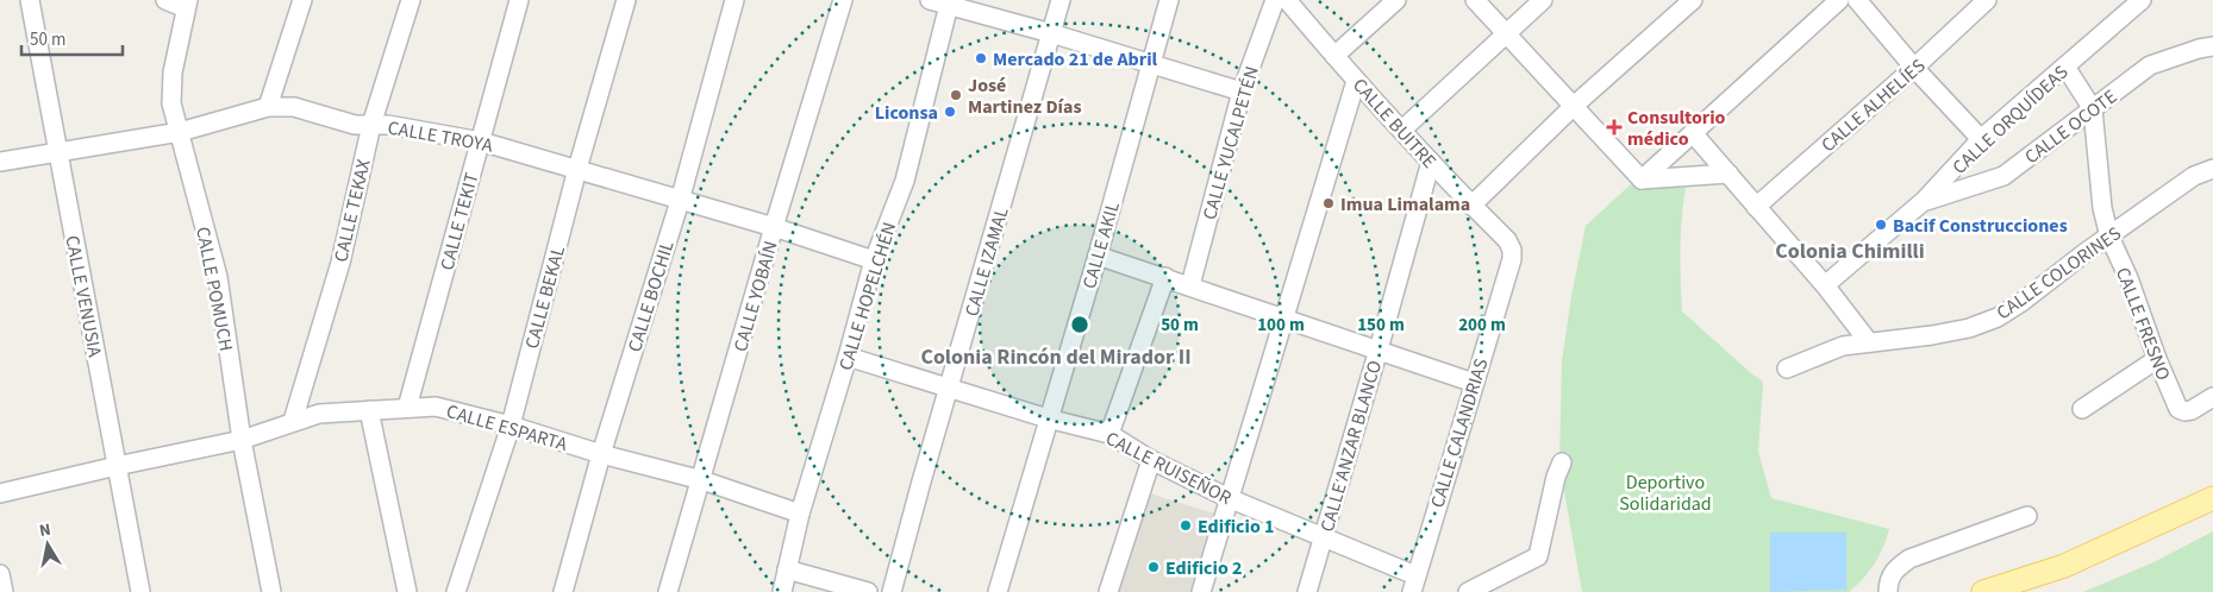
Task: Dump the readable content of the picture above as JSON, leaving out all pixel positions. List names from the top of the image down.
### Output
{
  "streets": {
    "street": [
      "CALLE ALHELÍES",
      "CALLE ORQUÍDEAS",
      "CALLE BUITRE",
      "CALLE OCOTE",
      "CALLE TROYA",
      "CALLE YUCALPETÉN",
      "CALLE TEKAX",
      "CALLE TEKIT",
      "CALLE AKIL",
      "CALLE IZAMAL",
      "CALLE COLORINES",
      "CALLE POMUCH",
      "CALLE VENUSIA",
      "CALLE BOCHIL",
      "CALLE YOBAÍN",
      "CALLE HOPELCHÉN",
      "CALLE BEKAL",
      "CALLE FRESNO",
      "CALLE ESPARTA",
      "CALLE CALANDRIAS",
      "CALLE ANZAR BLANCO",
      "CALLE RUISEÑOR"
    ]
  },
  "crossings": [
    ["CALLE ORQUÍDEAS", "CALLE OCOTE"],
    ["CALLE ORQUÍDEAS", "CALLE FRESNO"],
    ["CALLE BUITRE", "CALLE CALANDRIAS"],
    ["CALLE BUITRE", "CALLE ANZAR BLANCO"],
    ["CALLE OCOTE", "CALLE FRESNO"],
    ["CALLE TROYA", "CALLE TEKAX"],
    ["CALLE TROYA", "CALLE TEKIT"],
    ["CALLE TROYA", "CALLE POMUCH"],
    ["CALLE TROYA", "CALLE VENUSIA"],
    ["CALLE TROYA", "CALLE BOCHIL"],
    ["CALLE TROYA", "CALLE YOBAÍN"],
    ["CALLE TROYA", "CALLE HOPELCHÉN"],
    ["CALLE TROYA", "CALLE BEKAL"],
    ["CALLE TEKAX", "CALLE ESPARTA"],
    ["CALLE TEKIT", "CALLE ESPARTA"],
    ["CALLE AKIL", "CALLE RUISEÑOR"],
    ["CALLE IZAMAL", "CALLE RUISEÑOR"],
    ["CALLE COLORINES", "CALLE FRESNO"],
    ["CALLE POMUCH", "CALLE ESPARTA"],
    ["CALLE VENUSIA", "CALLE ESPARTA"],
    ["CALLE BOCHIL", "CALLE ESPARTA"],
    ["CALLE YOBAÍN", "CALLE ESPARTA"],
    ["CALLE HOPELCHÉN", "CALLE ESPARTA"],
    ["CALLE HOPELCHÉN", "CALLE RUISEÑOR"],
    ["CALLE BEKAL", "CALLE ESPARTA"],
    ["CALLE CALANDRIAS", "CALLE RUISEÑOR"],
    ["CALLE ANZAR BLANCO", "CALLE RUISEÑOR"]
  ],
  "districts": ["Colonia Chimilli", "Colonia Rincón del Mirador II"],
  "parks": ["Deportivo Solidaridad"],
  "places": {
    "other": [
      "Mercado 21 de Abril",
      "José Martinez Días",
      "Liconsa",
      "Imua Limalama",
      "Bacif Construcciones",
      "Edificio 1",
      "Edificio 2"
    ],
    "health": ["Consultorio médico"]
  },
  "scale_bar": "50 m",
  "north": "top",
  "rings": [
    "50 m",
    "100 m",
    "150 m",
    "200 m"
  ]
}
